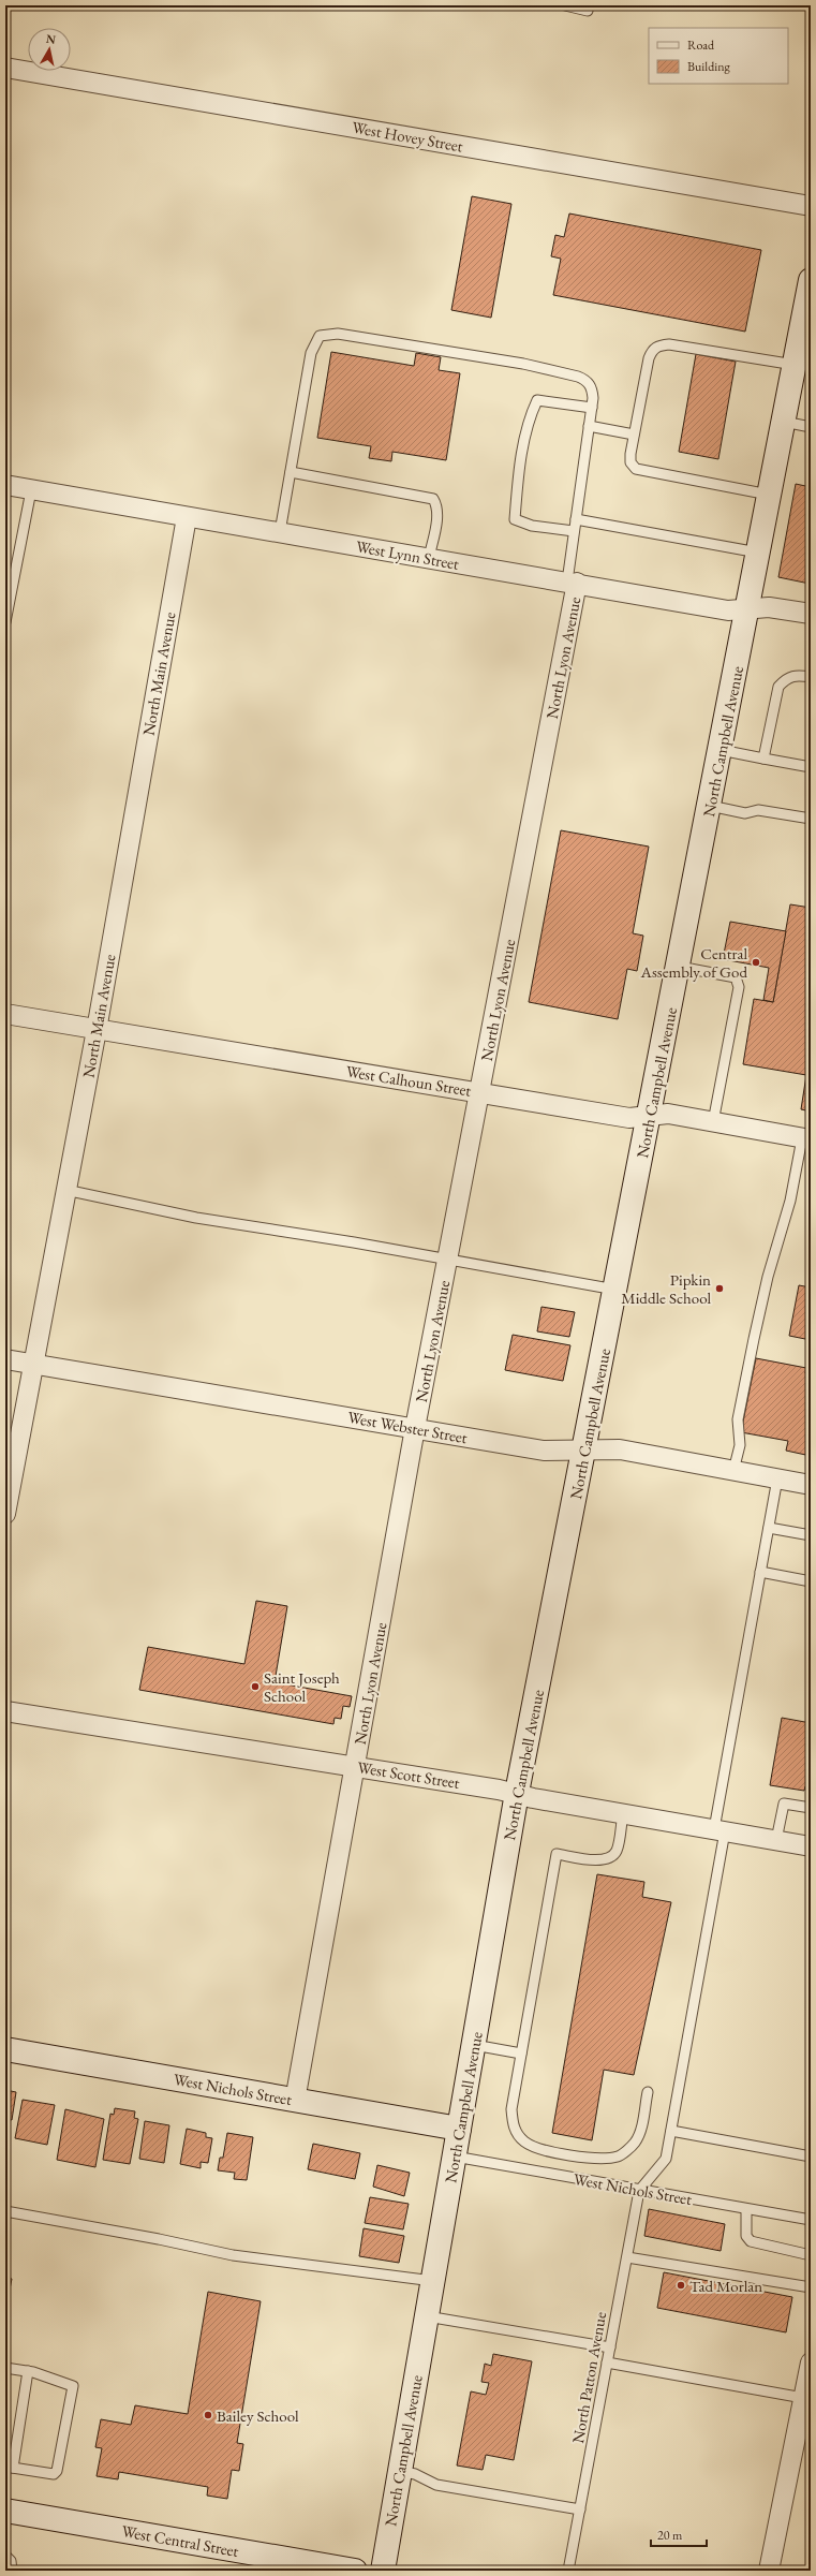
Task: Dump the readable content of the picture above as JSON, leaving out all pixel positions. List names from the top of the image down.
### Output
{
  "streets": {
    "main road": ["North Campbell Avenue", "West Nichols Street", "West Central Street"],
    "street": [
      "West Hovey Street",
      "West Lynn Street",
      "North Lyon Avenue",
      "North Main Avenue",
      "West Calhoun Street",
      "West Webster Street",
      "West Scott Street"
    ],
    "lane": ["North Patton Avenue"]
  },
  "crossings": [
    ["West Lynn Street", "North Lyon Avenue"],
    ["West Lynn Street", "North Main Avenue"],
    ["West Lynn Street", "North Campbell Avenue"],
    ["North Lyon Avenue", "West Calhoun Street"],
    ["North Lyon Avenue", "West Webster Street"],
    ["North Lyon Avenue", "West Scott Street"],
    ["North Lyon Avenue", "West Nichols Street"],
    ["North Main Avenue", "West Calhoun Street"],
    ["North Main Avenue", "West Webster Street"],
    ["North Campbell Avenue", "West Calhoun Street"],
    ["North Campbell Avenue", "West Webster Street"],
    ["North Campbell Avenue", "West Scott Street"],
    ["North Campbell Avenue", "West Nichols Street"],
    ["West Nichols Street", "North Patton Avenue"]
  ],
  "places": [
    "Central Assembly of God",
    "Pipkin Middle School",
    "Saint Joseph School",
    "Tad Morlan",
    "Bailey School"
  ],
  "legend": ["Road", "Building"],
  "scale_bar": "20 m",
  "north": "top"
}
